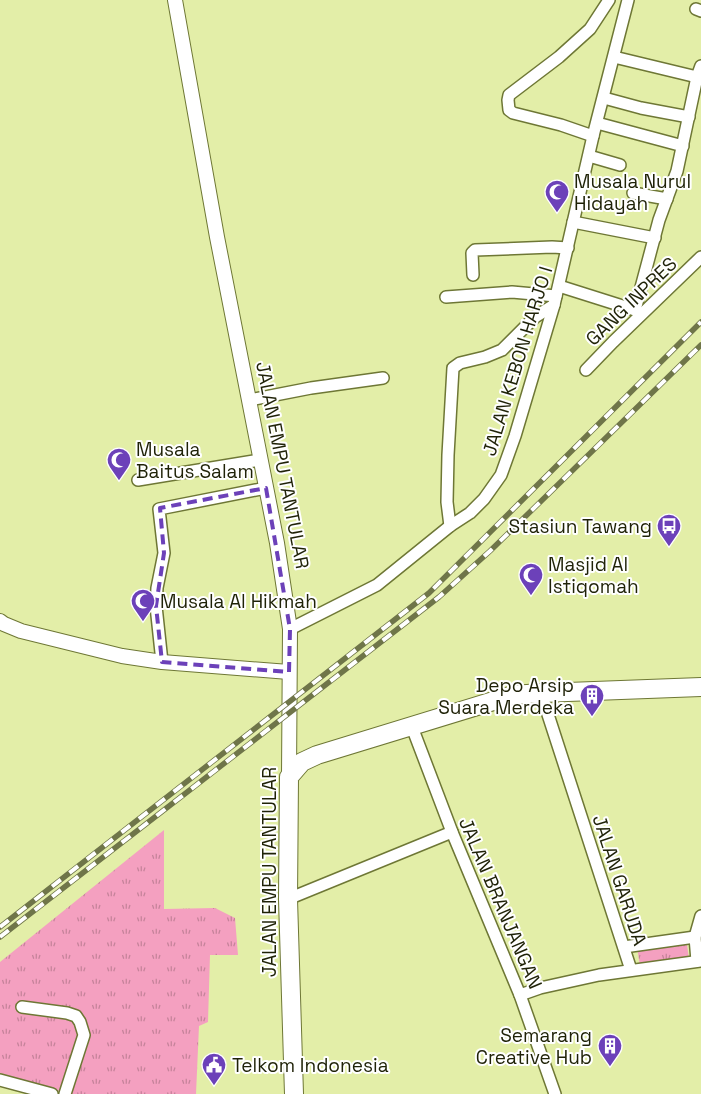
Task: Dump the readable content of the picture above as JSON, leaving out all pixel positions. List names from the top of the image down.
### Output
{
  "streets": {
    "main road": ["JALAN EMPU TANTULAR"],
    "street": [
      "GANG INPRES",
      "JALAN KEBON HARJO I",
      "JALAN GARUDA",
      "JALAN BRANJANGAN"
    ]
  },
  "crossings": [
    ["JALAN KEBON HARJO I", "JALAN EMPU TANTULAR"],
    ["JALAN GARUDA", "JALAN BRANJANGAN"]
  ],
  "places": {
    "mosque": [
      "Musala Nurul Hidayah",
      "Musala Baitus Salam",
      "Masjid Al Istiqomah",
      "Musala Al Hikmah"
    ],
    "bus stop": ["Stasiun Tawang"],
    "building": ["Depo Arsip Suara Merdeka", "Semarang Creative Hub"],
    "public building": ["Telkom Indonesia"]
  }
}
